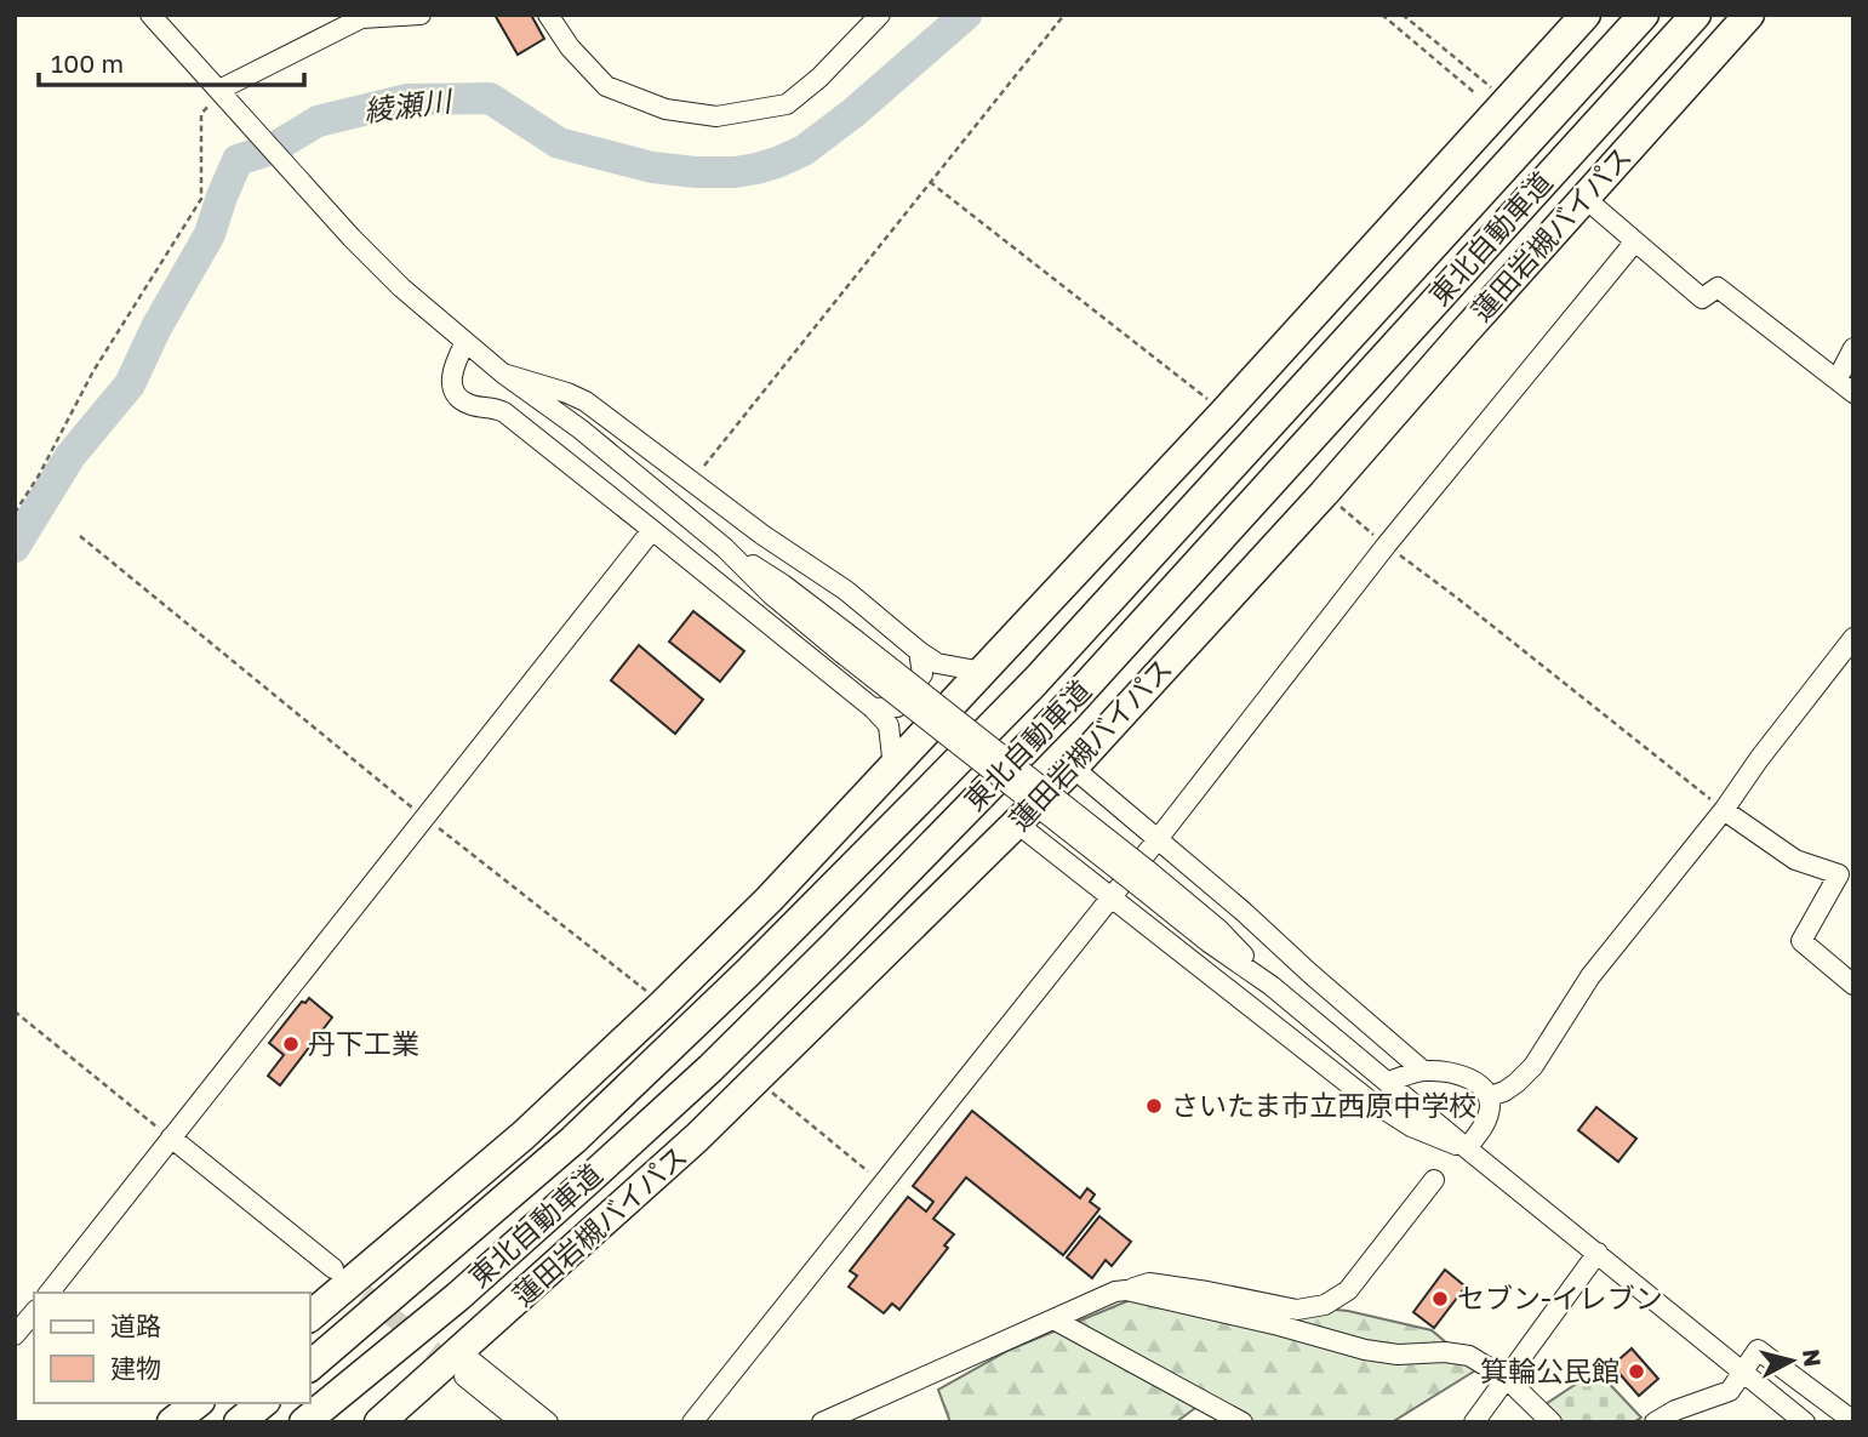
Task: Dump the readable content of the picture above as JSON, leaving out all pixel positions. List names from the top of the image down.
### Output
{
  "streets": {
    "highway": ["蓮田岩槻バイパス", "東北自動車道"]
  },
  "water": ["綾瀬川"],
  "places": [
    "丹下工業",
    "さいたま市立西原中学校",
    "セブン-イレブン",
    "箕輪公民館"
  ],
  "legend": ["道路", "建物"],
  "scale_bar": "100 m",
  "north": "right"
}
